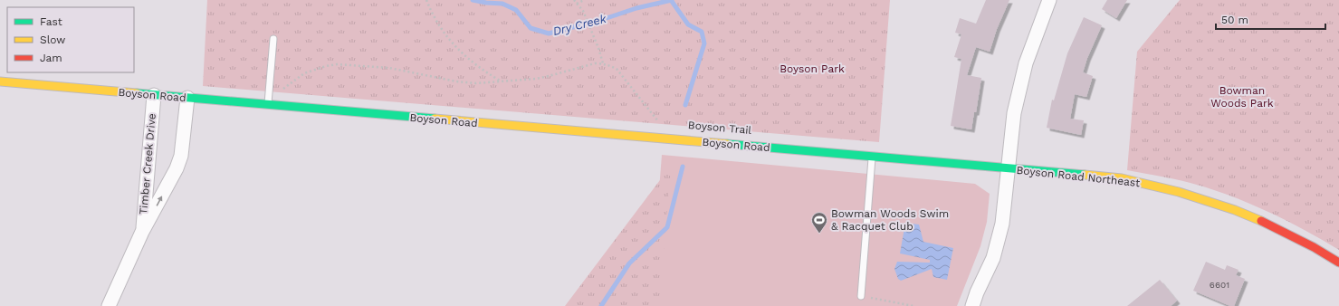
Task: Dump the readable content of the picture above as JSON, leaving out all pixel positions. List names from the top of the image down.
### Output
{
  "streets": {
    "street": ["Boyson Road", "Timber Creek Drive", "Boyson Road Northeast"]
  },
  "crossings": [
    ["Boyson Road", "Timber Creek Drive"],
    ["Boyson Road", "Boyson Road Northeast"]
  ],
  "water": ["Dry Creek"],
  "parks": ["Boyson Park", "Bowman Woods Park"],
  "places": {
    "sports": ["Bowman Woods Swim & Racquet Club"]
  },
  "house_numbers": ["6601"],
  "legend": ["Fast", "Slow", "Jam"],
  "scale_bar": "50 m"
}
